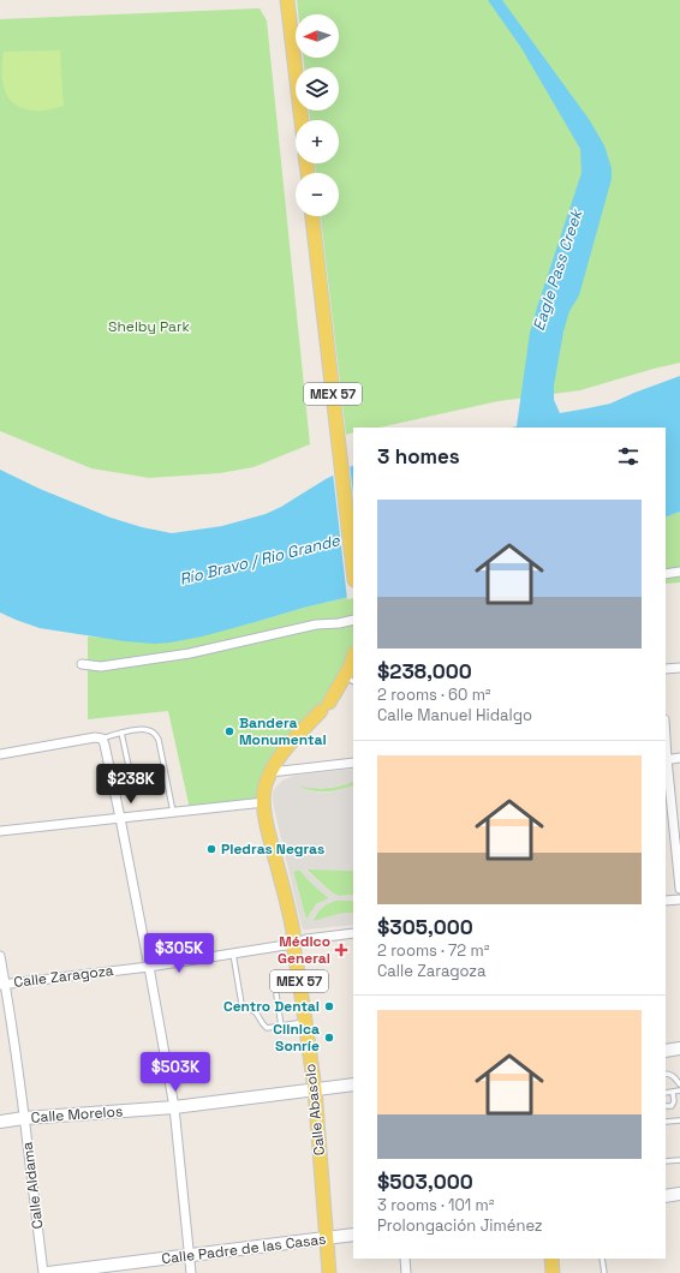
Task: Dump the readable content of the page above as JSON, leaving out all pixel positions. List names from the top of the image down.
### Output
{
  "streets": {
    "main road": [
      "MEX 57",
      "Calle Abasolo",
      "Calle Morelos",
      "Calle Padre de las Casas"
    ],
    "street": ["Calle Zaragoza", "Calle Aldama"]
  },
  "crossings": [
    ["Calle Zaragoza", "Calle Abasolo"],
    ["Calle Zaragoza", "Calle Aldama"],
    ["Calle Abasolo", "Calle Morelos"],
    ["Calle Abasolo", "Calle Padre de las Casas"],
    ["Calle Morelos", "Calle Aldama"]
  ],
  "water": ["Eagle Pass Creek", "Río Bravo / Rio Grande"],
  "parks": ["Shelby Park"],
  "places": {
    "other": [
      "Bandera Monumental",
      "Piedras Negras",
      "Centro Dental",
      "Clinica Sonríe"
    ],
    "health": ["Médico General"]
  },
  "north": "left",
  "page": {
    "map_buttons": ["+", "−"],
    "heading": "3 homes",
    "list": [
      {
        "name": "$238,000",
        "note": "2 rooms · 60 m² · Calle Manuel Hidalgo"
      },
      {
        "name": "$305,000",
        "note": "2 rooms · 72 m² · Calle Zaragoza"
      },
      {
        "name": "$503,000",
        "note": "3 rooms · 101 m² · Prolongación Jiménez"
      }
    ],
    "price": ["$238K", "$305K", "$503K"]
  }
}
